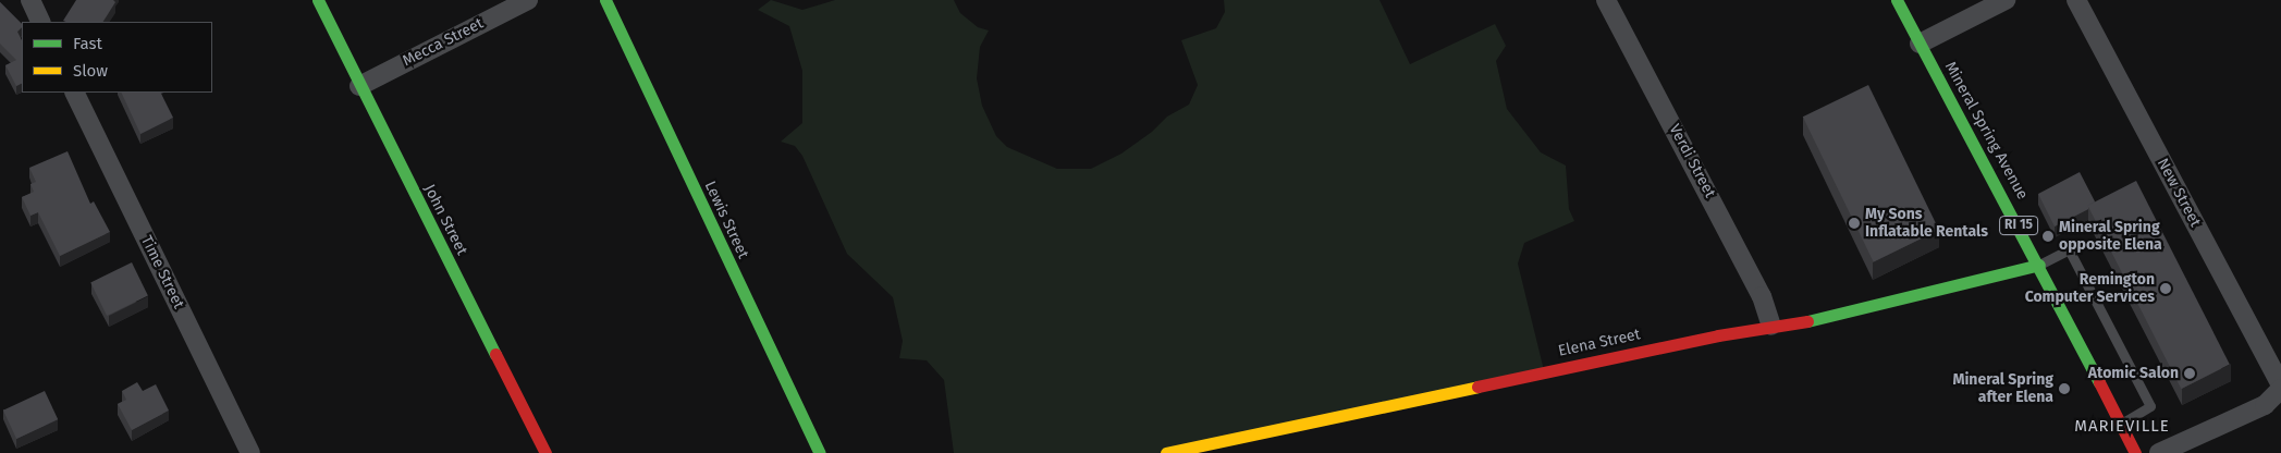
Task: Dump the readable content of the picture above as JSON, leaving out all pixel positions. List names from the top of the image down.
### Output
{
  "streets": {
    "street": [
      "Mecca Street",
      "Mineral Spring Avenue",
      "Verdi Street",
      "New Street",
      "John Street",
      "Lewis Street",
      "RI 15",
      "Time Street",
      "Elena Street"
    ]
  },
  "crossings": [
    ["Mecca Street", "John Street"],
    ["Mineral Spring Avenue", "Elena Street"],
    ["Verdi Street", "Elena Street"]
  ],
  "districts": ["MARIEVILLE"],
  "places": [
    "My Sons Inflatable Rentals",
    "Mineral Spring opposite Elena",
    "Remington Computer Services",
    "Atomic Salon",
    "Mineral Spring after Elena"
  ],
  "legend": ["Fast", "Slow"]
}
